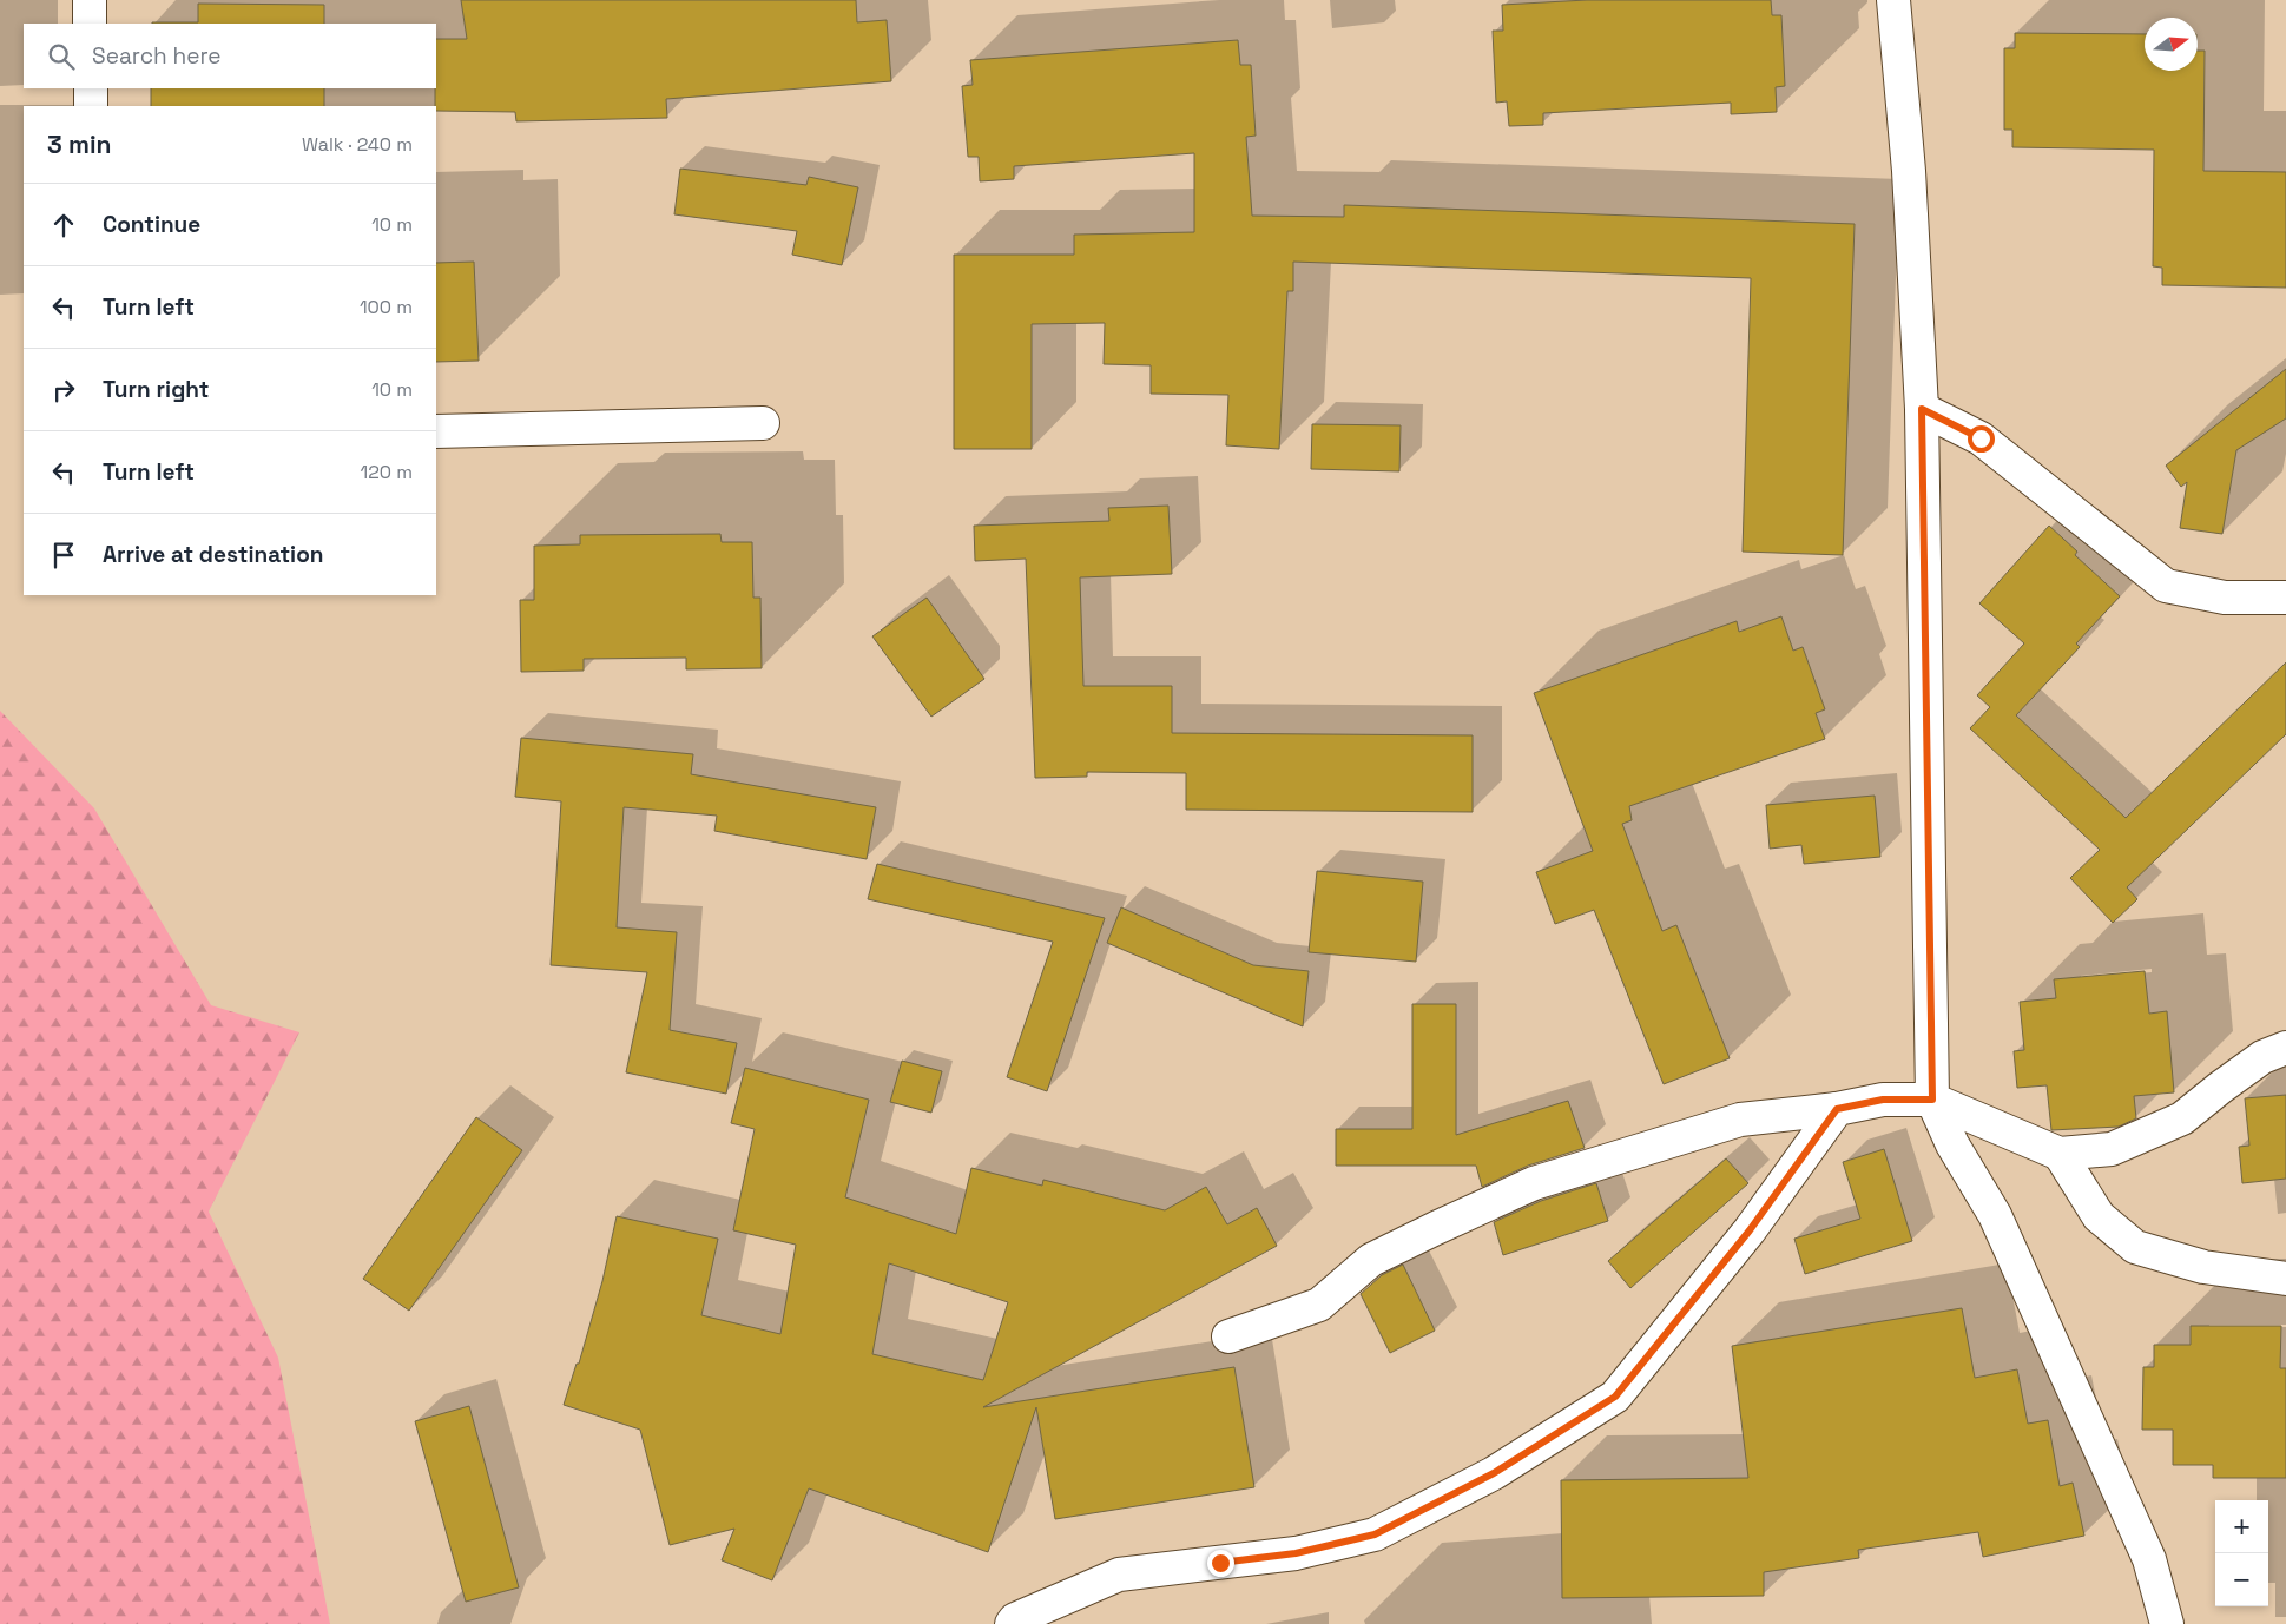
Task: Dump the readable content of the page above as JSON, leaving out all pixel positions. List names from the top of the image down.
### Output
{
  "north": "right",
  "page": {
    "search": "Search here",
    "heading": ["3 min", "Walk · 240 m"],
    "list": [
      ["Continue", "10 m"],
      ["Turn left", "100 m"],
      ["Turn right", "10 m"],
      ["Turn left", "120 m"],
      "Arrive at destination"
    ],
    "map_buttons": ["+", "−"]
  }
}
